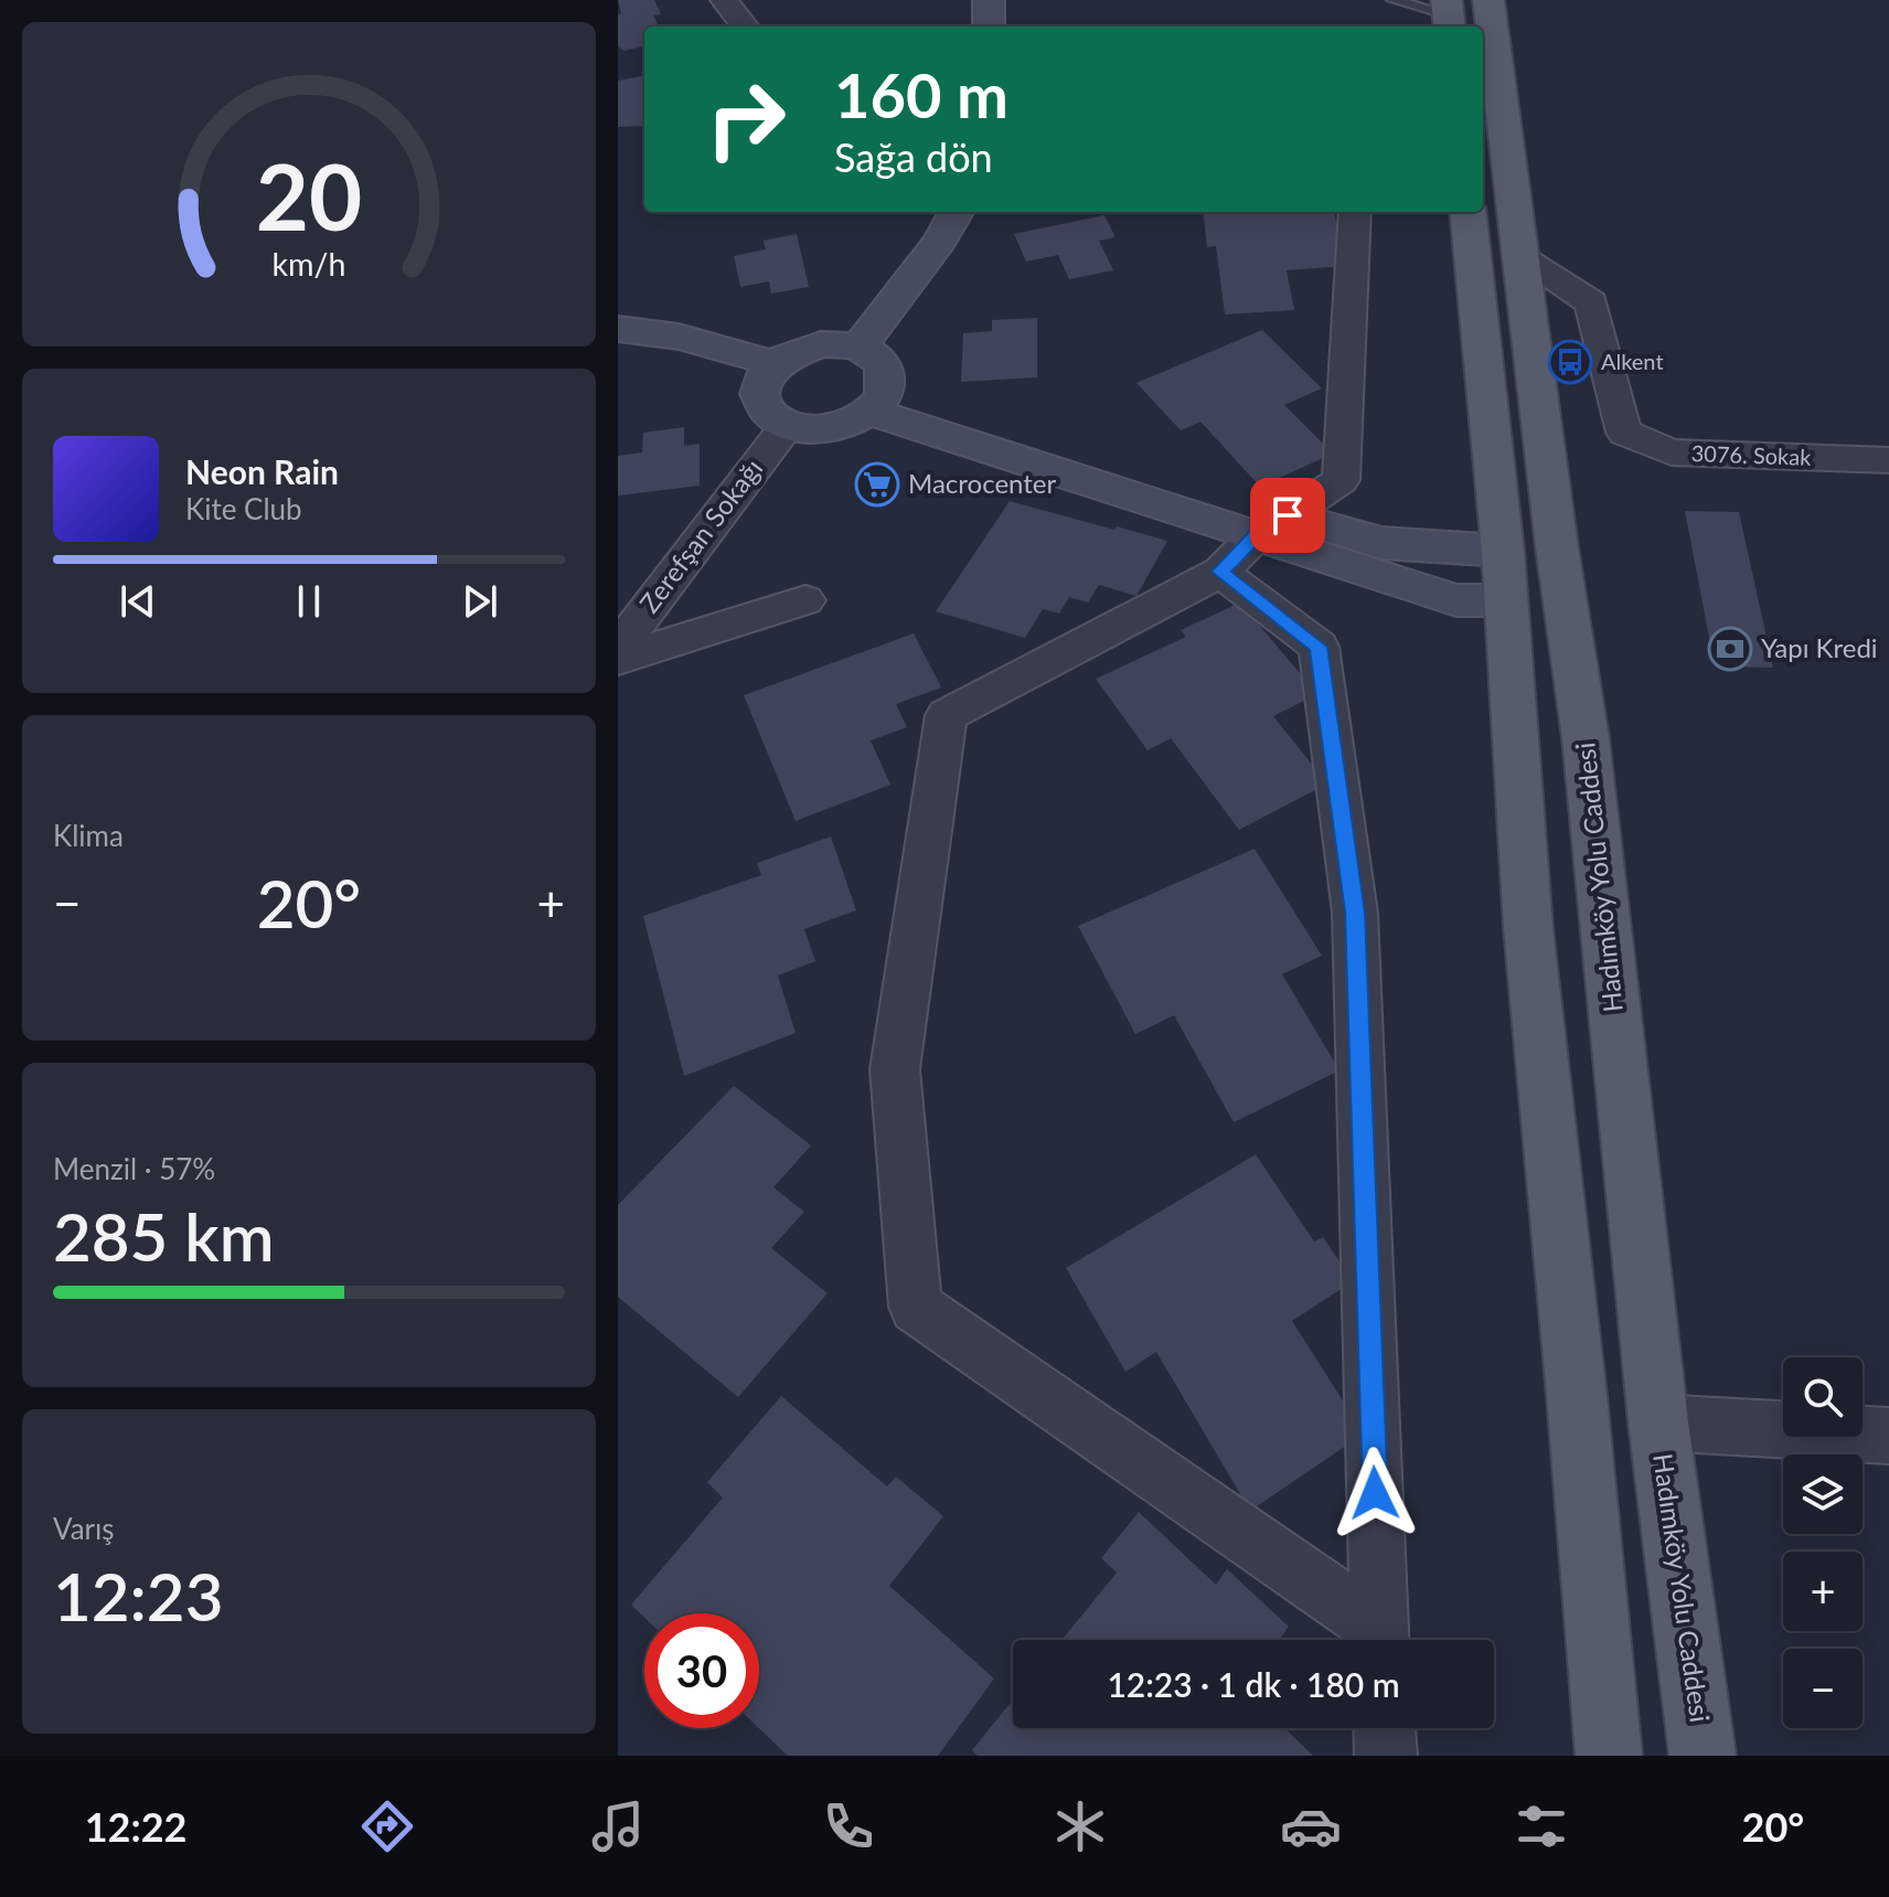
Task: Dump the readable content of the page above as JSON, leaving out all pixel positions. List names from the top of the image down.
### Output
{
  "streets": {
    "main road": ["Hadımköy Yolu Caddesi"],
    "street": ["3076. Sokak", "Zerefşan Sokağı"]
  },
  "crossings": [
    ["3076. Sokak", "Hadımköy Yolu Caddesi"]
  ],
  "places": {
    "bus stop": ["Alkent"],
    "supermarket": ["Macrocenter"],
    "bank": ["Yapı Kredi"]
  },
  "page": {
    "turn": ["160 m", "Sağa dön"],
    "song": ["Neon Rain", "Kite Club"],
    "tile": [
      "Klima",
      ["Menzil · 57%", "285 km"],
      ["Varış", "12:23"]
    ],
    "heat": ["−", "20°", "+"],
    "map_buttons": ["+", "−"],
    "limit": "30",
    "trip": "12:23 · 1 dk · 180 m",
    "tabs": ["12:22", "20°"],
    "gauge": ["20", "km/h"]
  }
}
